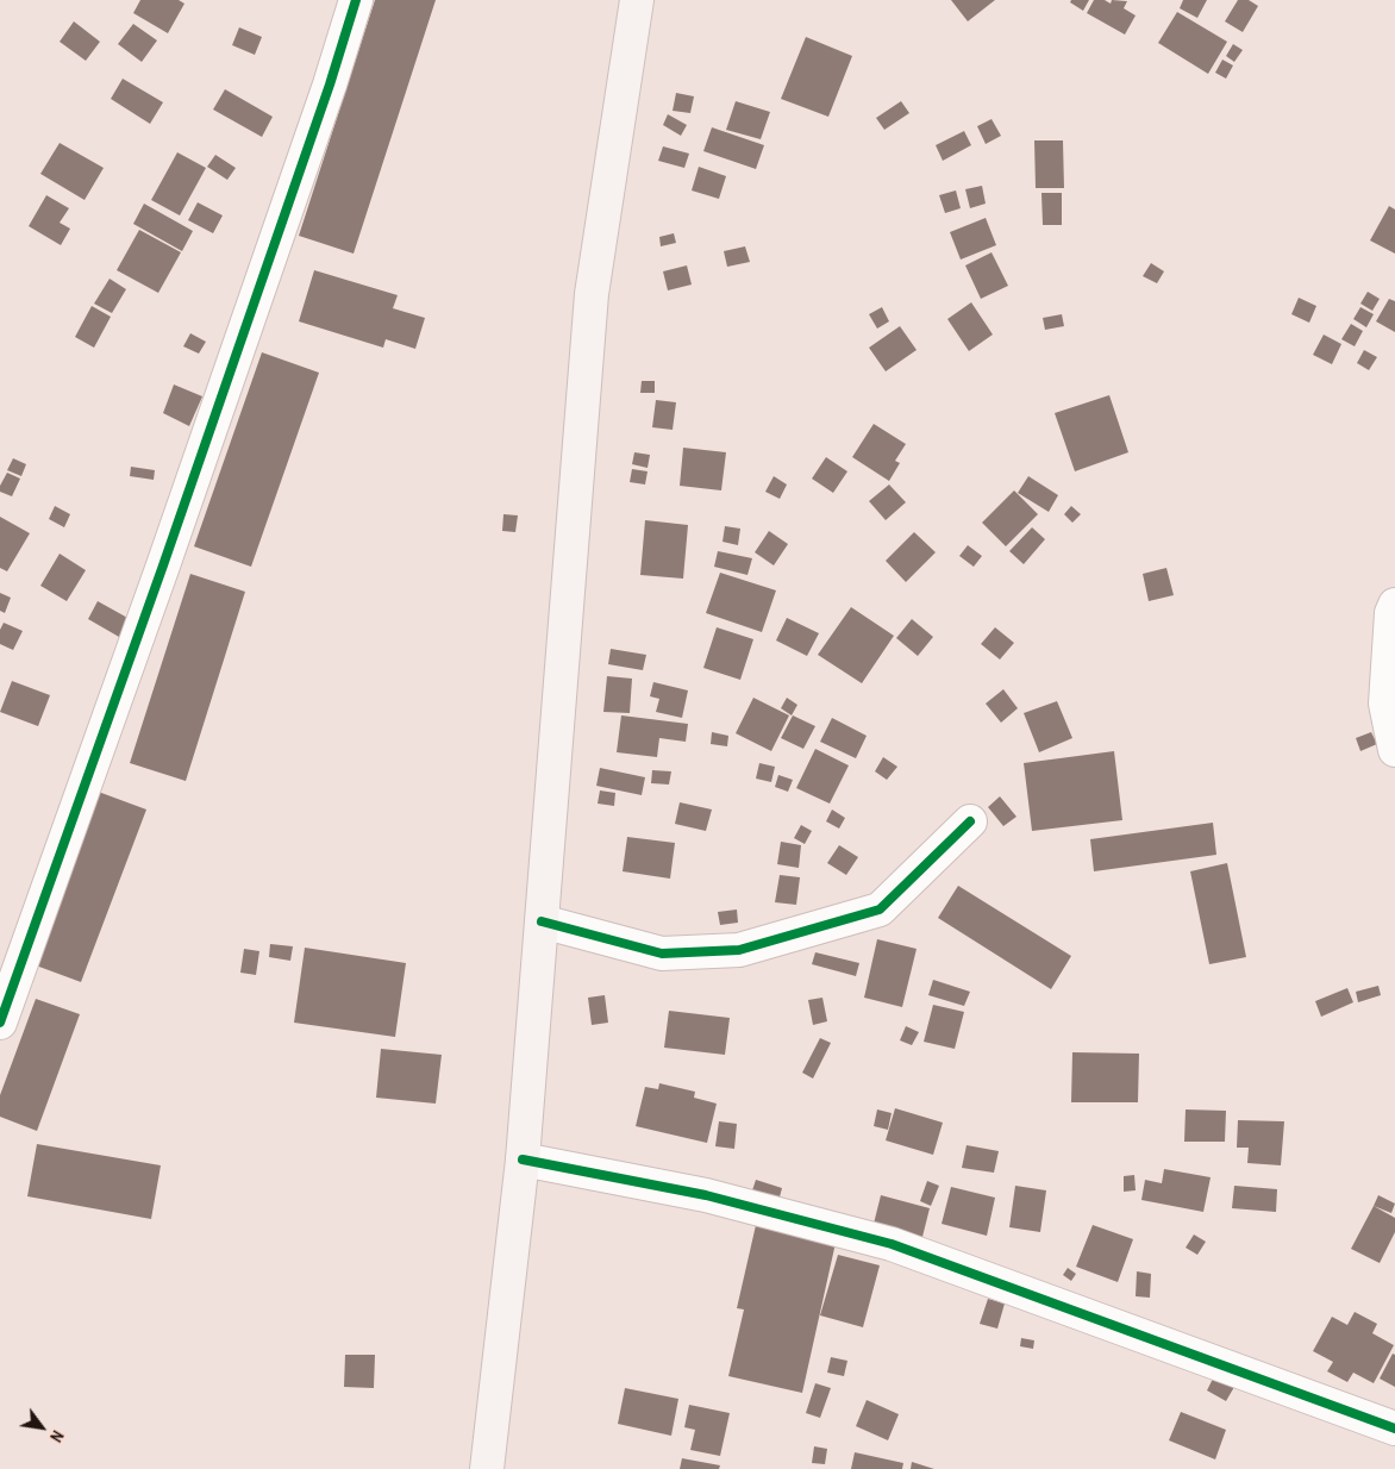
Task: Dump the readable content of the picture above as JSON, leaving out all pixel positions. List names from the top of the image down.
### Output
{
  "north": "bottom right"
}
